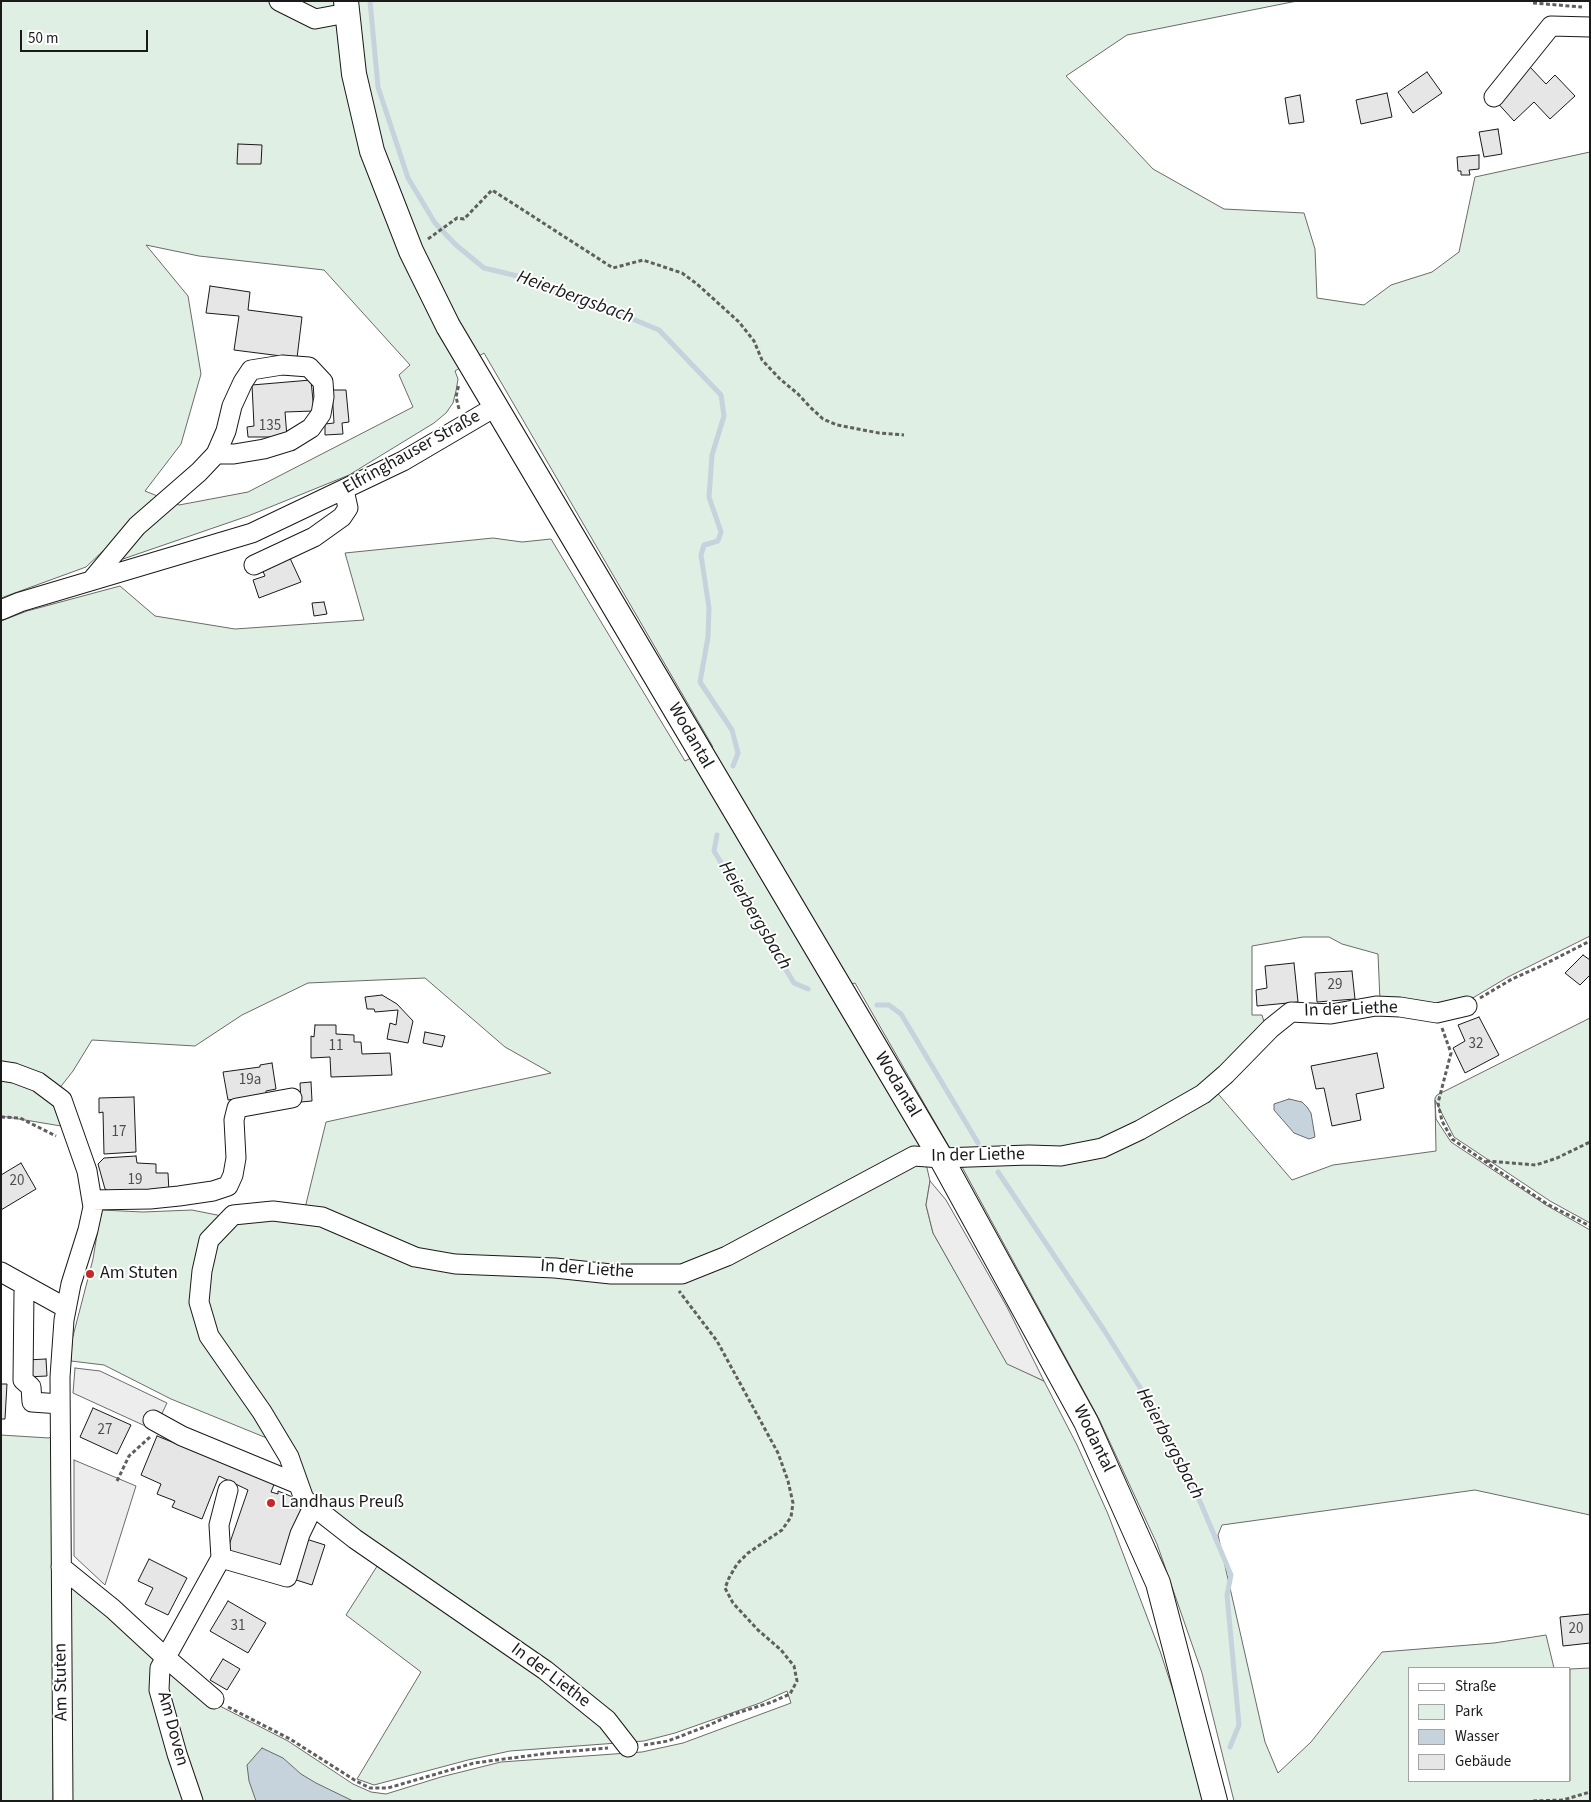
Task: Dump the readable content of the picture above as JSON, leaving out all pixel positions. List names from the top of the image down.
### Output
{
  "streets": {
    "main road": ["Elfringhauser Straße", "Wodantal"],
    "street": ["In der Liethe", "Am Stuten", "Am Doven"]
  },
  "crossings": [
    ["Elfringhauser Straße", "Wodantal"],
    ["Wodantal", "In der Liethe"]
  ],
  "water": ["Heierbergsbach"],
  "places": ["Am Stuten", "Landhaus Preuß"],
  "house_numbers": [
    "135",
    "29",
    "32",
    "11",
    "19a",
    "17",
    "19",
    "20",
    "27",
    "31",
    "20"
  ],
  "legend": [
    "Straße",
    "Park",
    "Wasser",
    "Gebäude"
  ],
  "scale_bar": "50 m"
}
